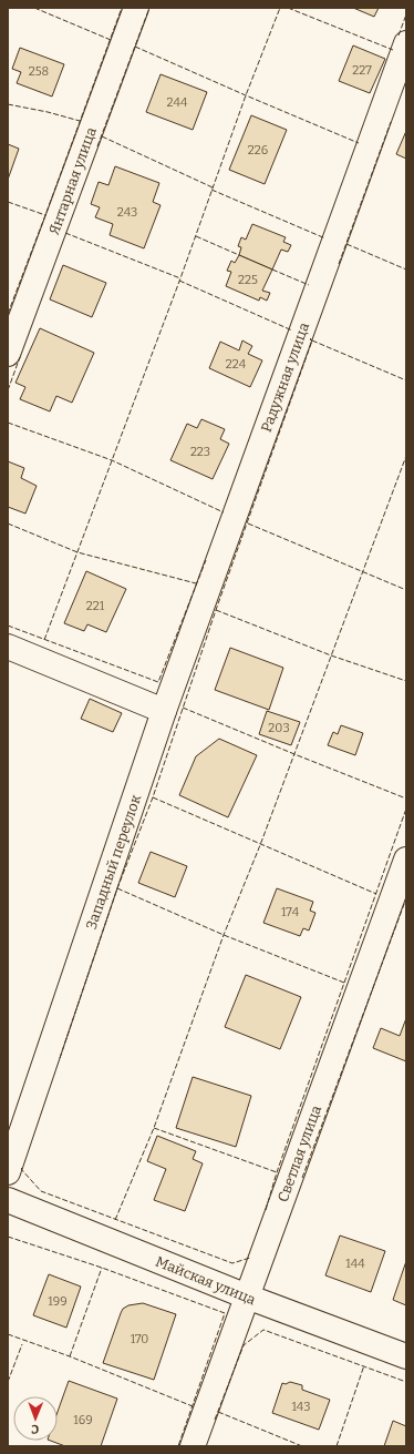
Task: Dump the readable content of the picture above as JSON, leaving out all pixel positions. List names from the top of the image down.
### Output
{
  "streets": {
    "street": [
      "Янтарная улица",
      "Радужная улица",
      "Западный переулок",
      "Светлая улица",
      "Майская улица"
    ]
  },
  "crossings": [
    ["Радужная улица", "Западный переулок"],
    ["Светлая улица", "Майская улица"]
  ],
  "house_numbers": [
    "227",
    "258",
    "244",
    "226",
    "243",
    "225",
    "224",
    "223",
    "221",
    "203",
    "174",
    "144",
    "199",
    "170",
    "143",
    "169"
  ],
  "north": "bottom"
}
